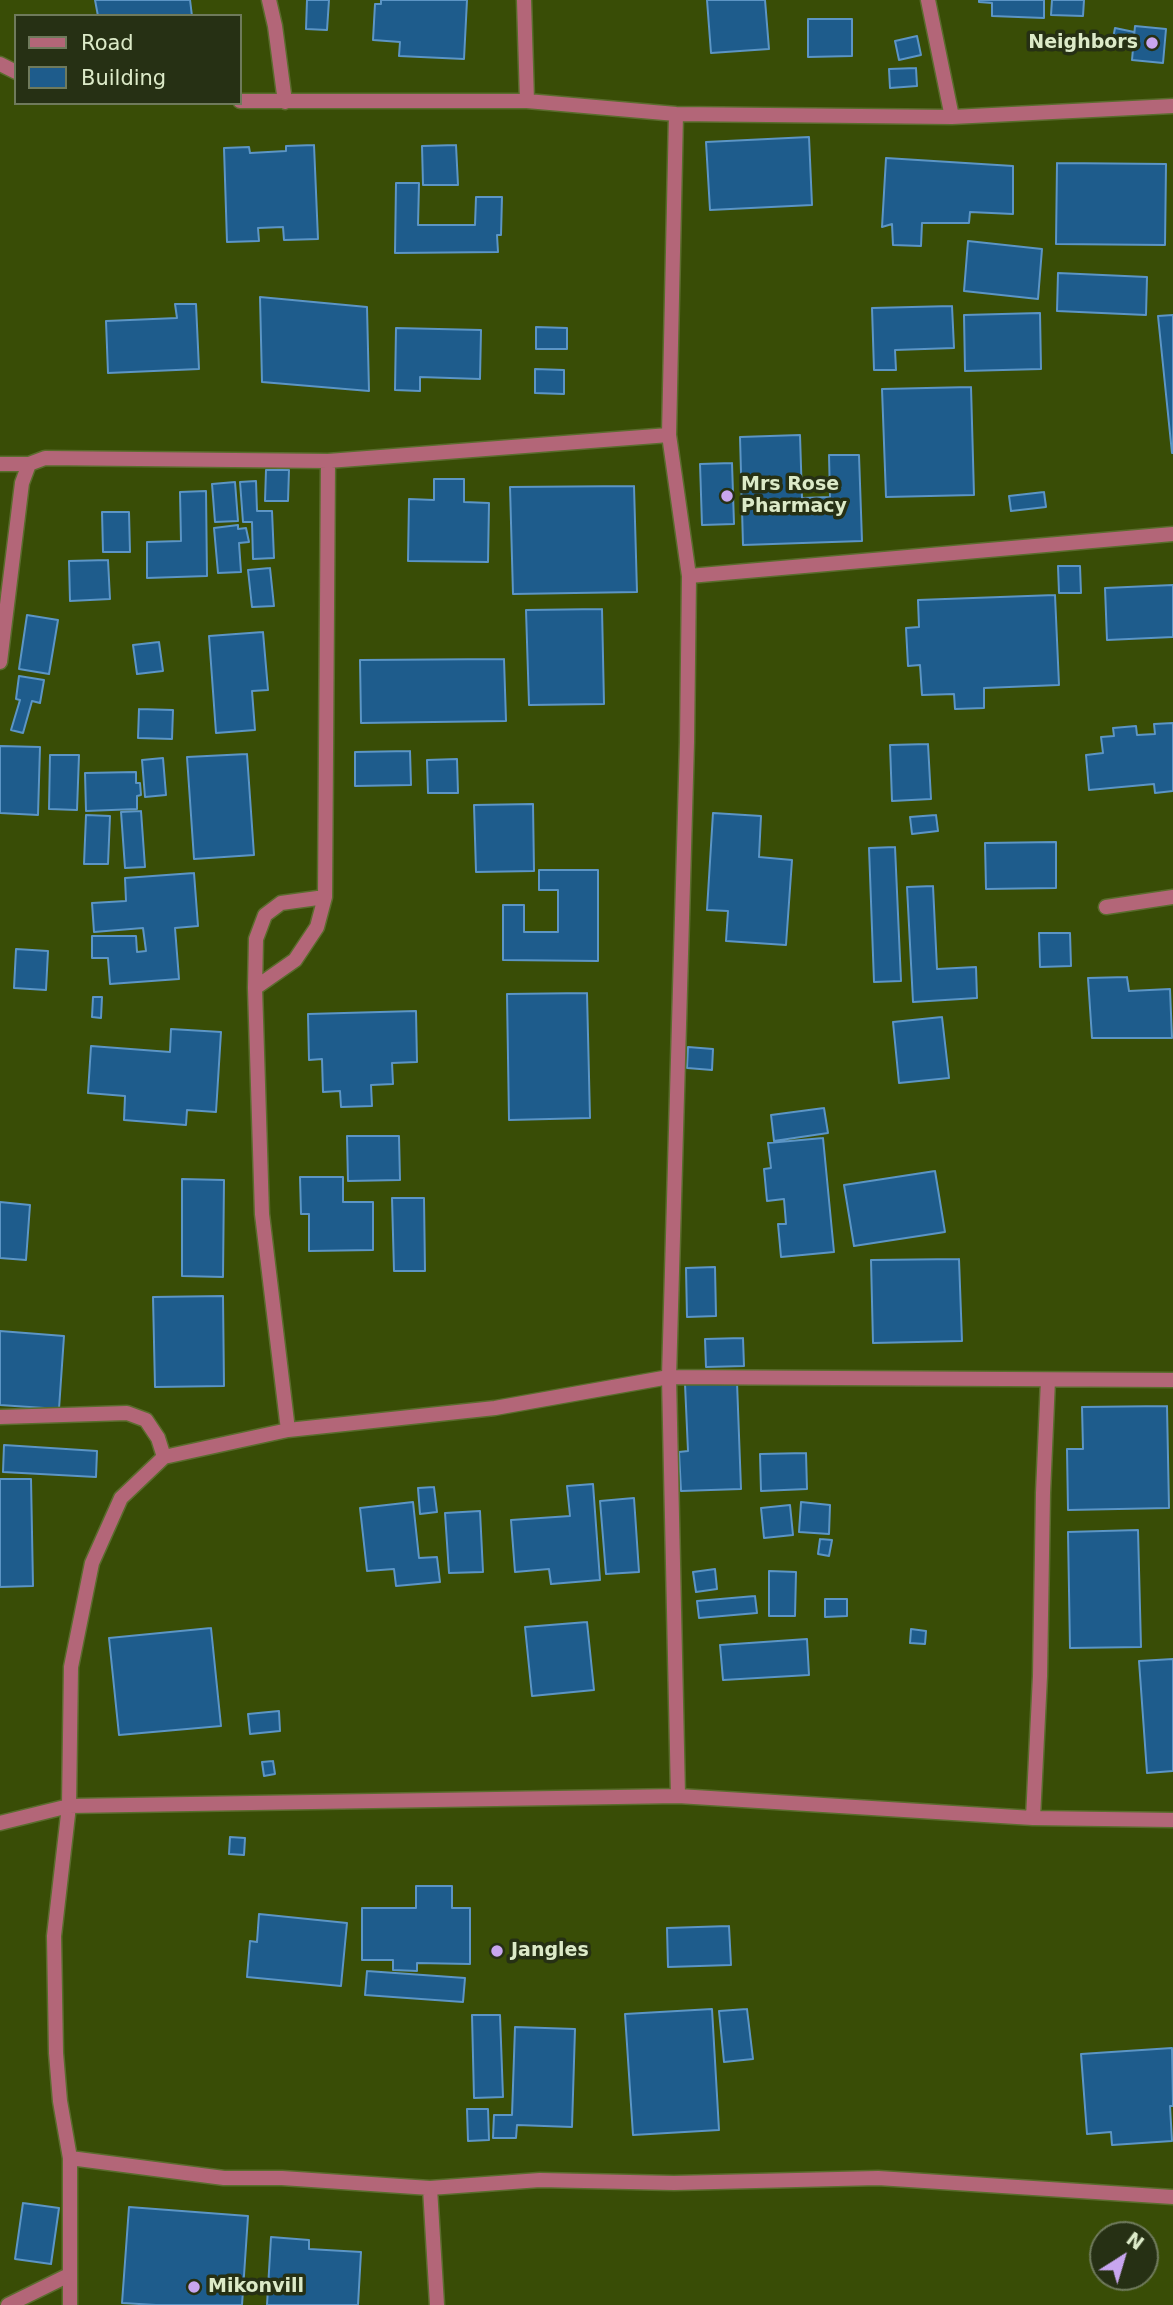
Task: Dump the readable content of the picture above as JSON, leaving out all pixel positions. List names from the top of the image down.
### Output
{
  "places": [
    "Neighbors",
    "Mrs Rose Pharmacy",
    "Jangles",
    "Mikonvill"
  ],
  "legend": ["Road", "Building"],
  "north": "top right"
}
